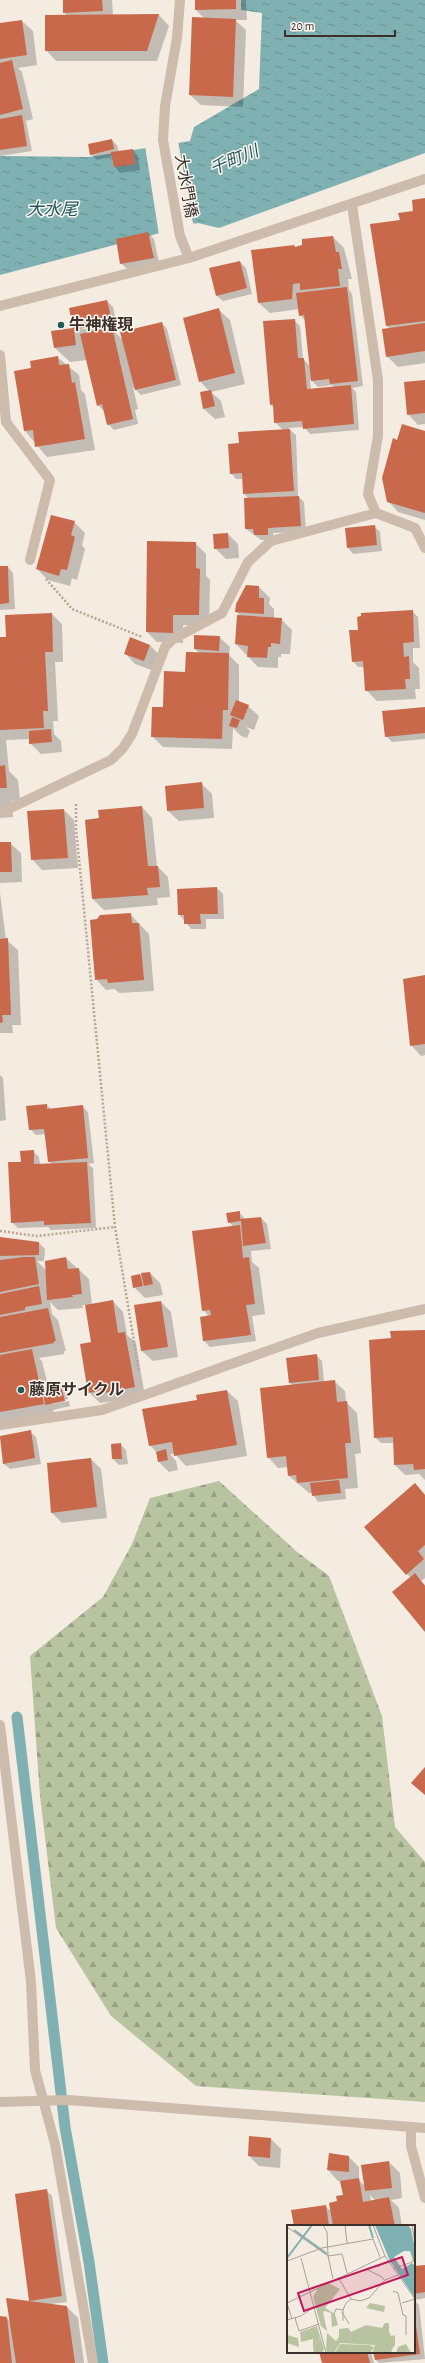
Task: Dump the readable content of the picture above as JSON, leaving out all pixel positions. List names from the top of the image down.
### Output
{
  "streets": {
    "street": ["大水門橋"]
  },
  "water": ["千町川", "大水尾"],
  "places": ["牛神権現", "藤原サイクル"],
  "scale_bar": "20 m"
}
